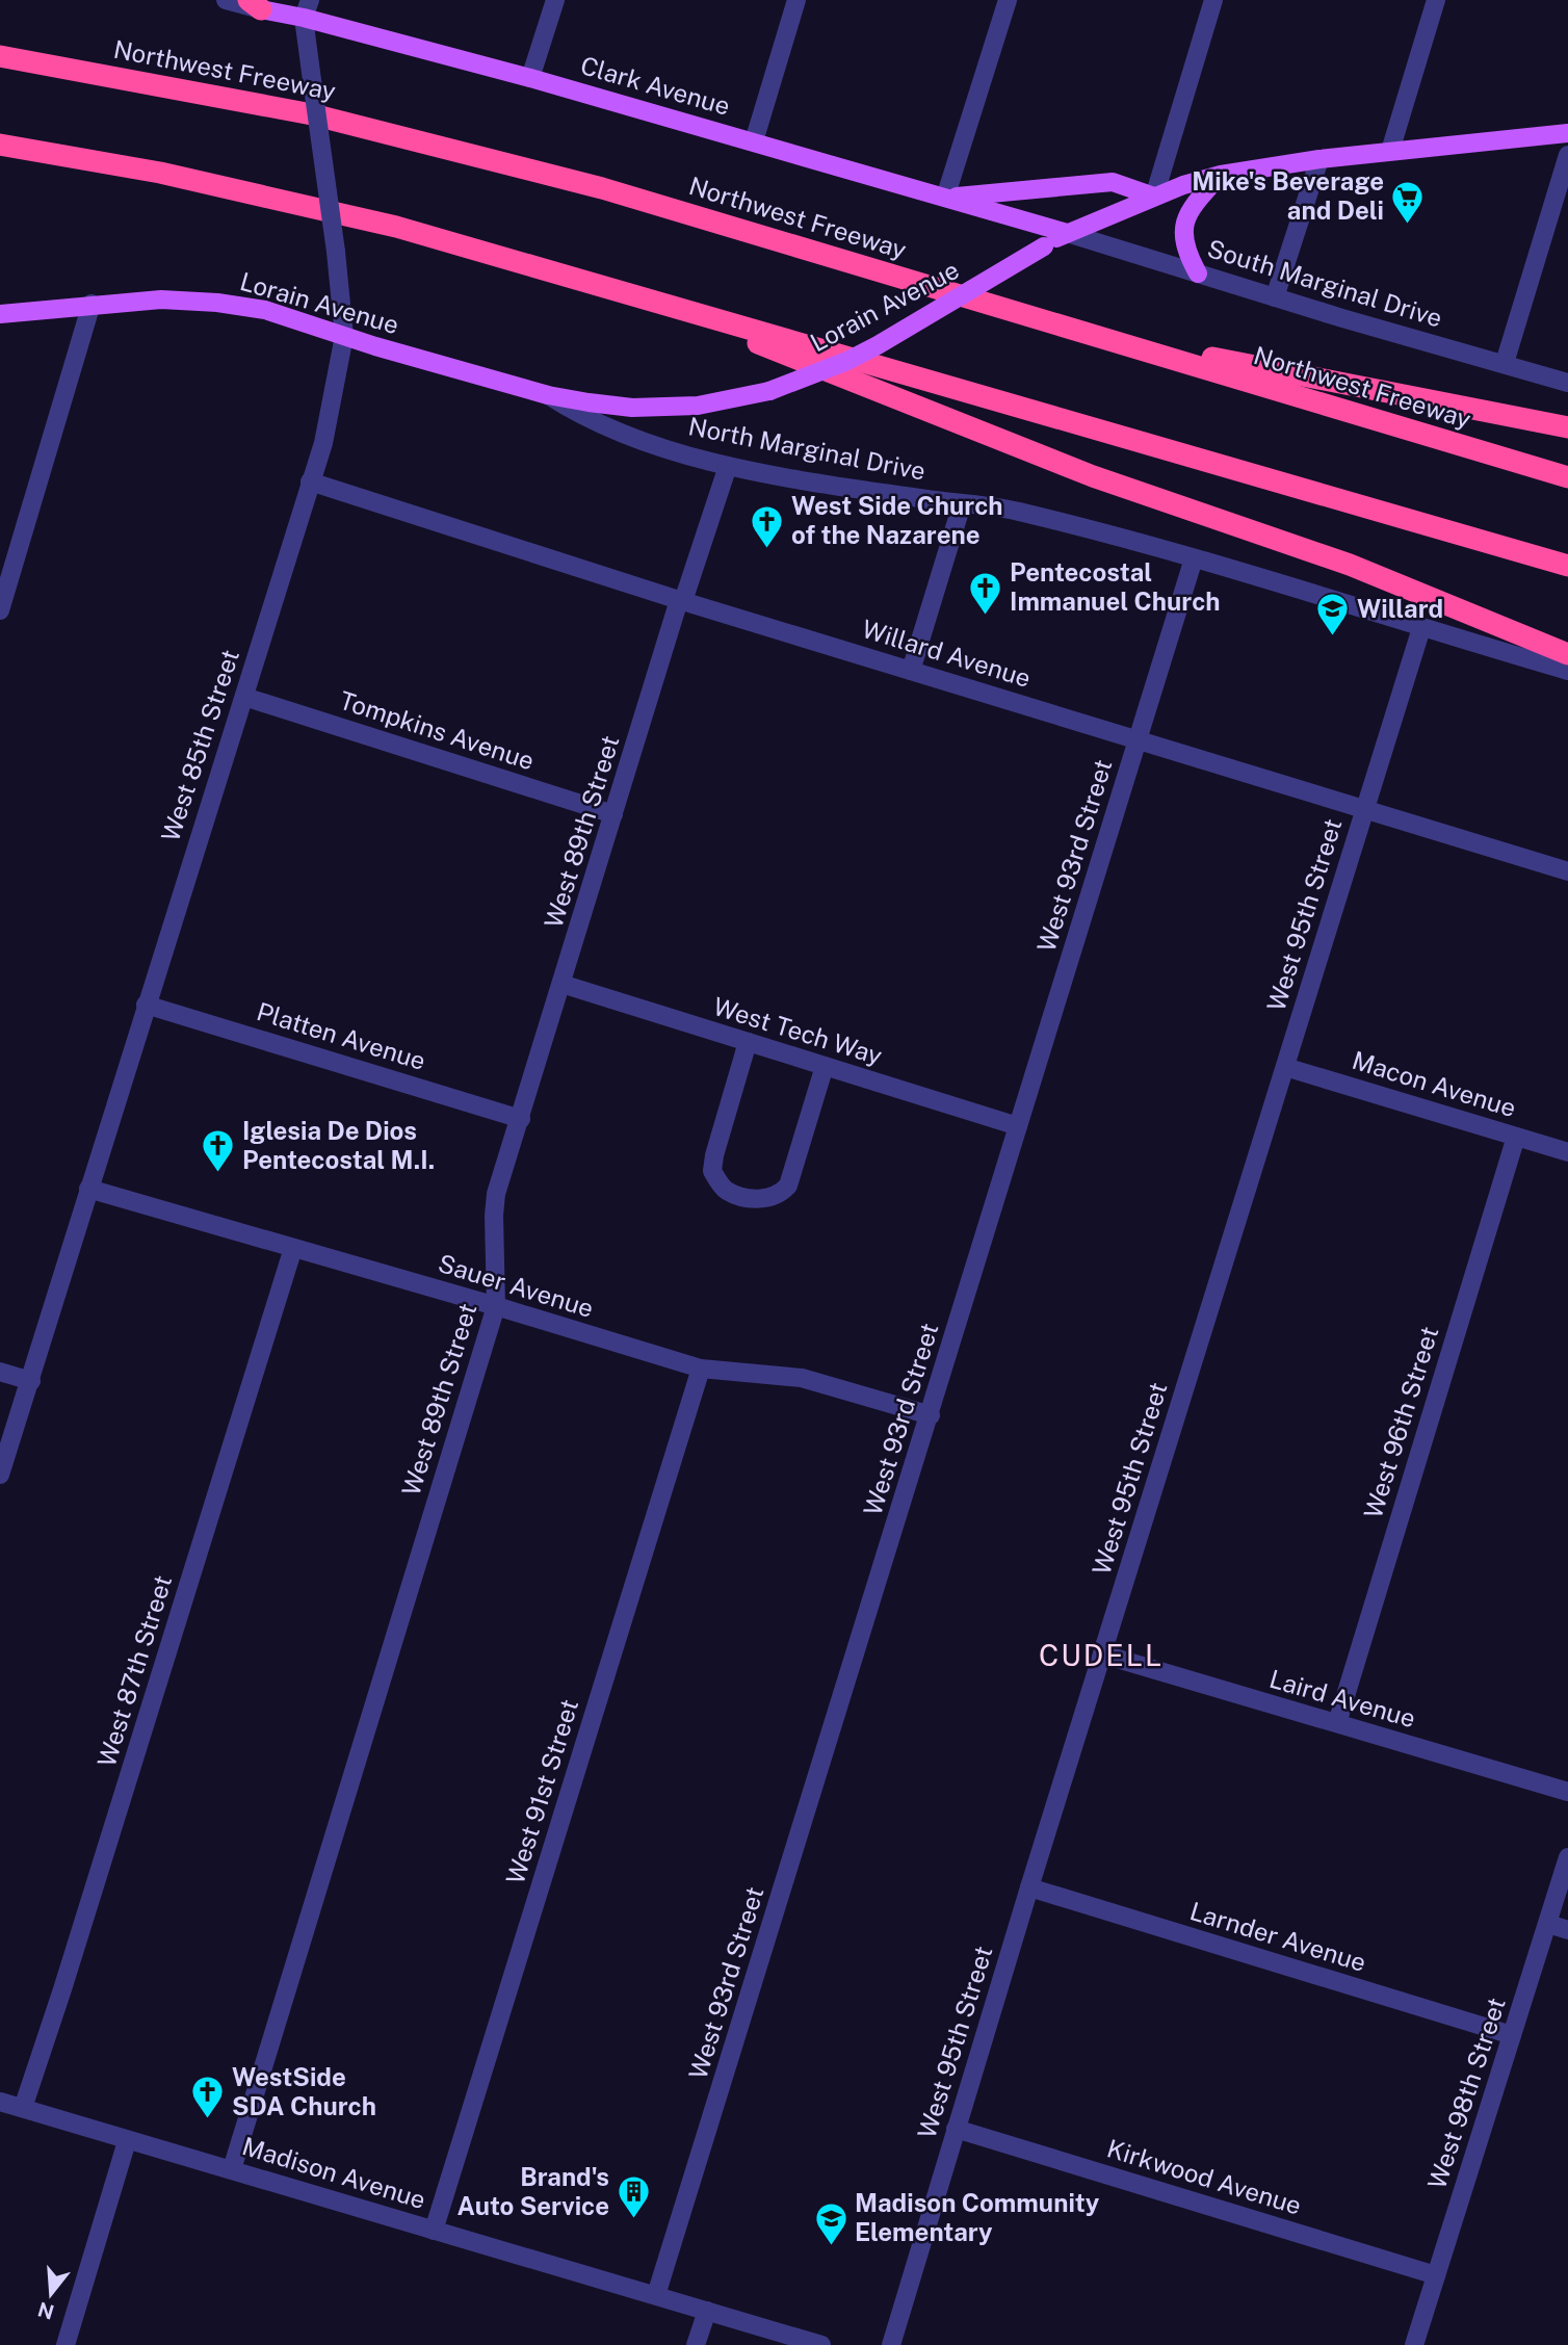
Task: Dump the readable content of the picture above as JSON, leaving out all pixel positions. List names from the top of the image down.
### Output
{
  "streets": {
    "highway": ["Northwest Freeway"],
    "main road": ["Clark Avenue", "Lorain Avenue"],
    "street": [
      "South Marginal Drive",
      "North Marginal Drive",
      "Willard Avenue",
      "Tompkins Avenue",
      "West 85th Street",
      "West 89th Street",
      "West 93rd Street",
      "West 95th Street",
      "West Tech Way",
      "Platten Avenue",
      "Macon Avenue",
      "Sauer Avenue",
      "West 96th Street",
      "West 87th Street",
      "Laird Avenue",
      "West 91st Street",
      "Larnder Avenue",
      "West 98th Street",
      "Madison Avenue",
      "Kirkwood Avenue"
    ]
  },
  "crossings": [
    ["Clark Avenue", "South Marginal Drive"],
    ["Clark Avenue", "Lorain Avenue"],
    ["Clark Avenue", "West 85th Street"],
    ["South Marginal Drive", "Lorain Avenue"],
    ["Lorain Avenue", "North Marginal Drive"],
    ["Lorain Avenue", "West 85th Street"],
    ["North Marginal Drive", "West 89th Street"],
    ["North Marginal Drive", "West 93rd Street"],
    ["North Marginal Drive", "West 95th Street"],
    ["Willard Avenue", "West 85th Street"],
    ["Willard Avenue", "West 89th Street"],
    ["Willard Avenue", "West 93rd Street"],
    ["Willard Avenue", "West 95th Street"],
    ["Tompkins Avenue", "West 85th Street"],
    ["Tompkins Avenue", "West 89th Street"],
    ["West 85th Street", "Platten Avenue"],
    ["West 85th Street", "Sauer Avenue"],
    ["West 89th Street", "West Tech Way"],
    ["West 89th Street", "Platten Avenue"],
    ["West 89th Street", "Sauer Avenue"],
    ["West 89th Street", "Madison Avenue"],
    ["West 93rd Street", "West Tech Way"],
    ["West 93rd Street", "Sauer Avenue"],
    ["West 93rd Street", "Madison Avenue"],
    ["West 95th Street", "Macon Avenue"],
    ["West 95th Street", "Laird Avenue"],
    ["West 95th Street", "Larnder Avenue"],
    ["West 95th Street", "Kirkwood Avenue"],
    ["Macon Avenue", "West 96th Street"],
    ["Sauer Avenue", "West 87th Street"],
    ["Sauer Avenue", "West 91st Street"],
    ["West 96th Street", "Laird Avenue"],
    ["West 87th Street", "Madison Avenue"],
    ["West 91st Street", "Madison Avenue"],
    ["Larnder Avenue", "West 98th Street"],
    ["West 98th Street", "Kirkwood Avenue"]
  ],
  "districts": ["CUDELL"],
  "places": {
    "supermarket": ["Mike's Beverage and Deli"],
    "church": [
      "West Side Church of the Nazarene",
      "Pentecostal Immanuel Church",
      "Iglesia De Dios Pentecostal M.I.",
      "WestSide SDA Church"
    ],
    "school or university": ["Willard", "Madison Community Elementary"],
    "building": ["Brand's Auto Service"]
  },
  "north": "bottom"
}
